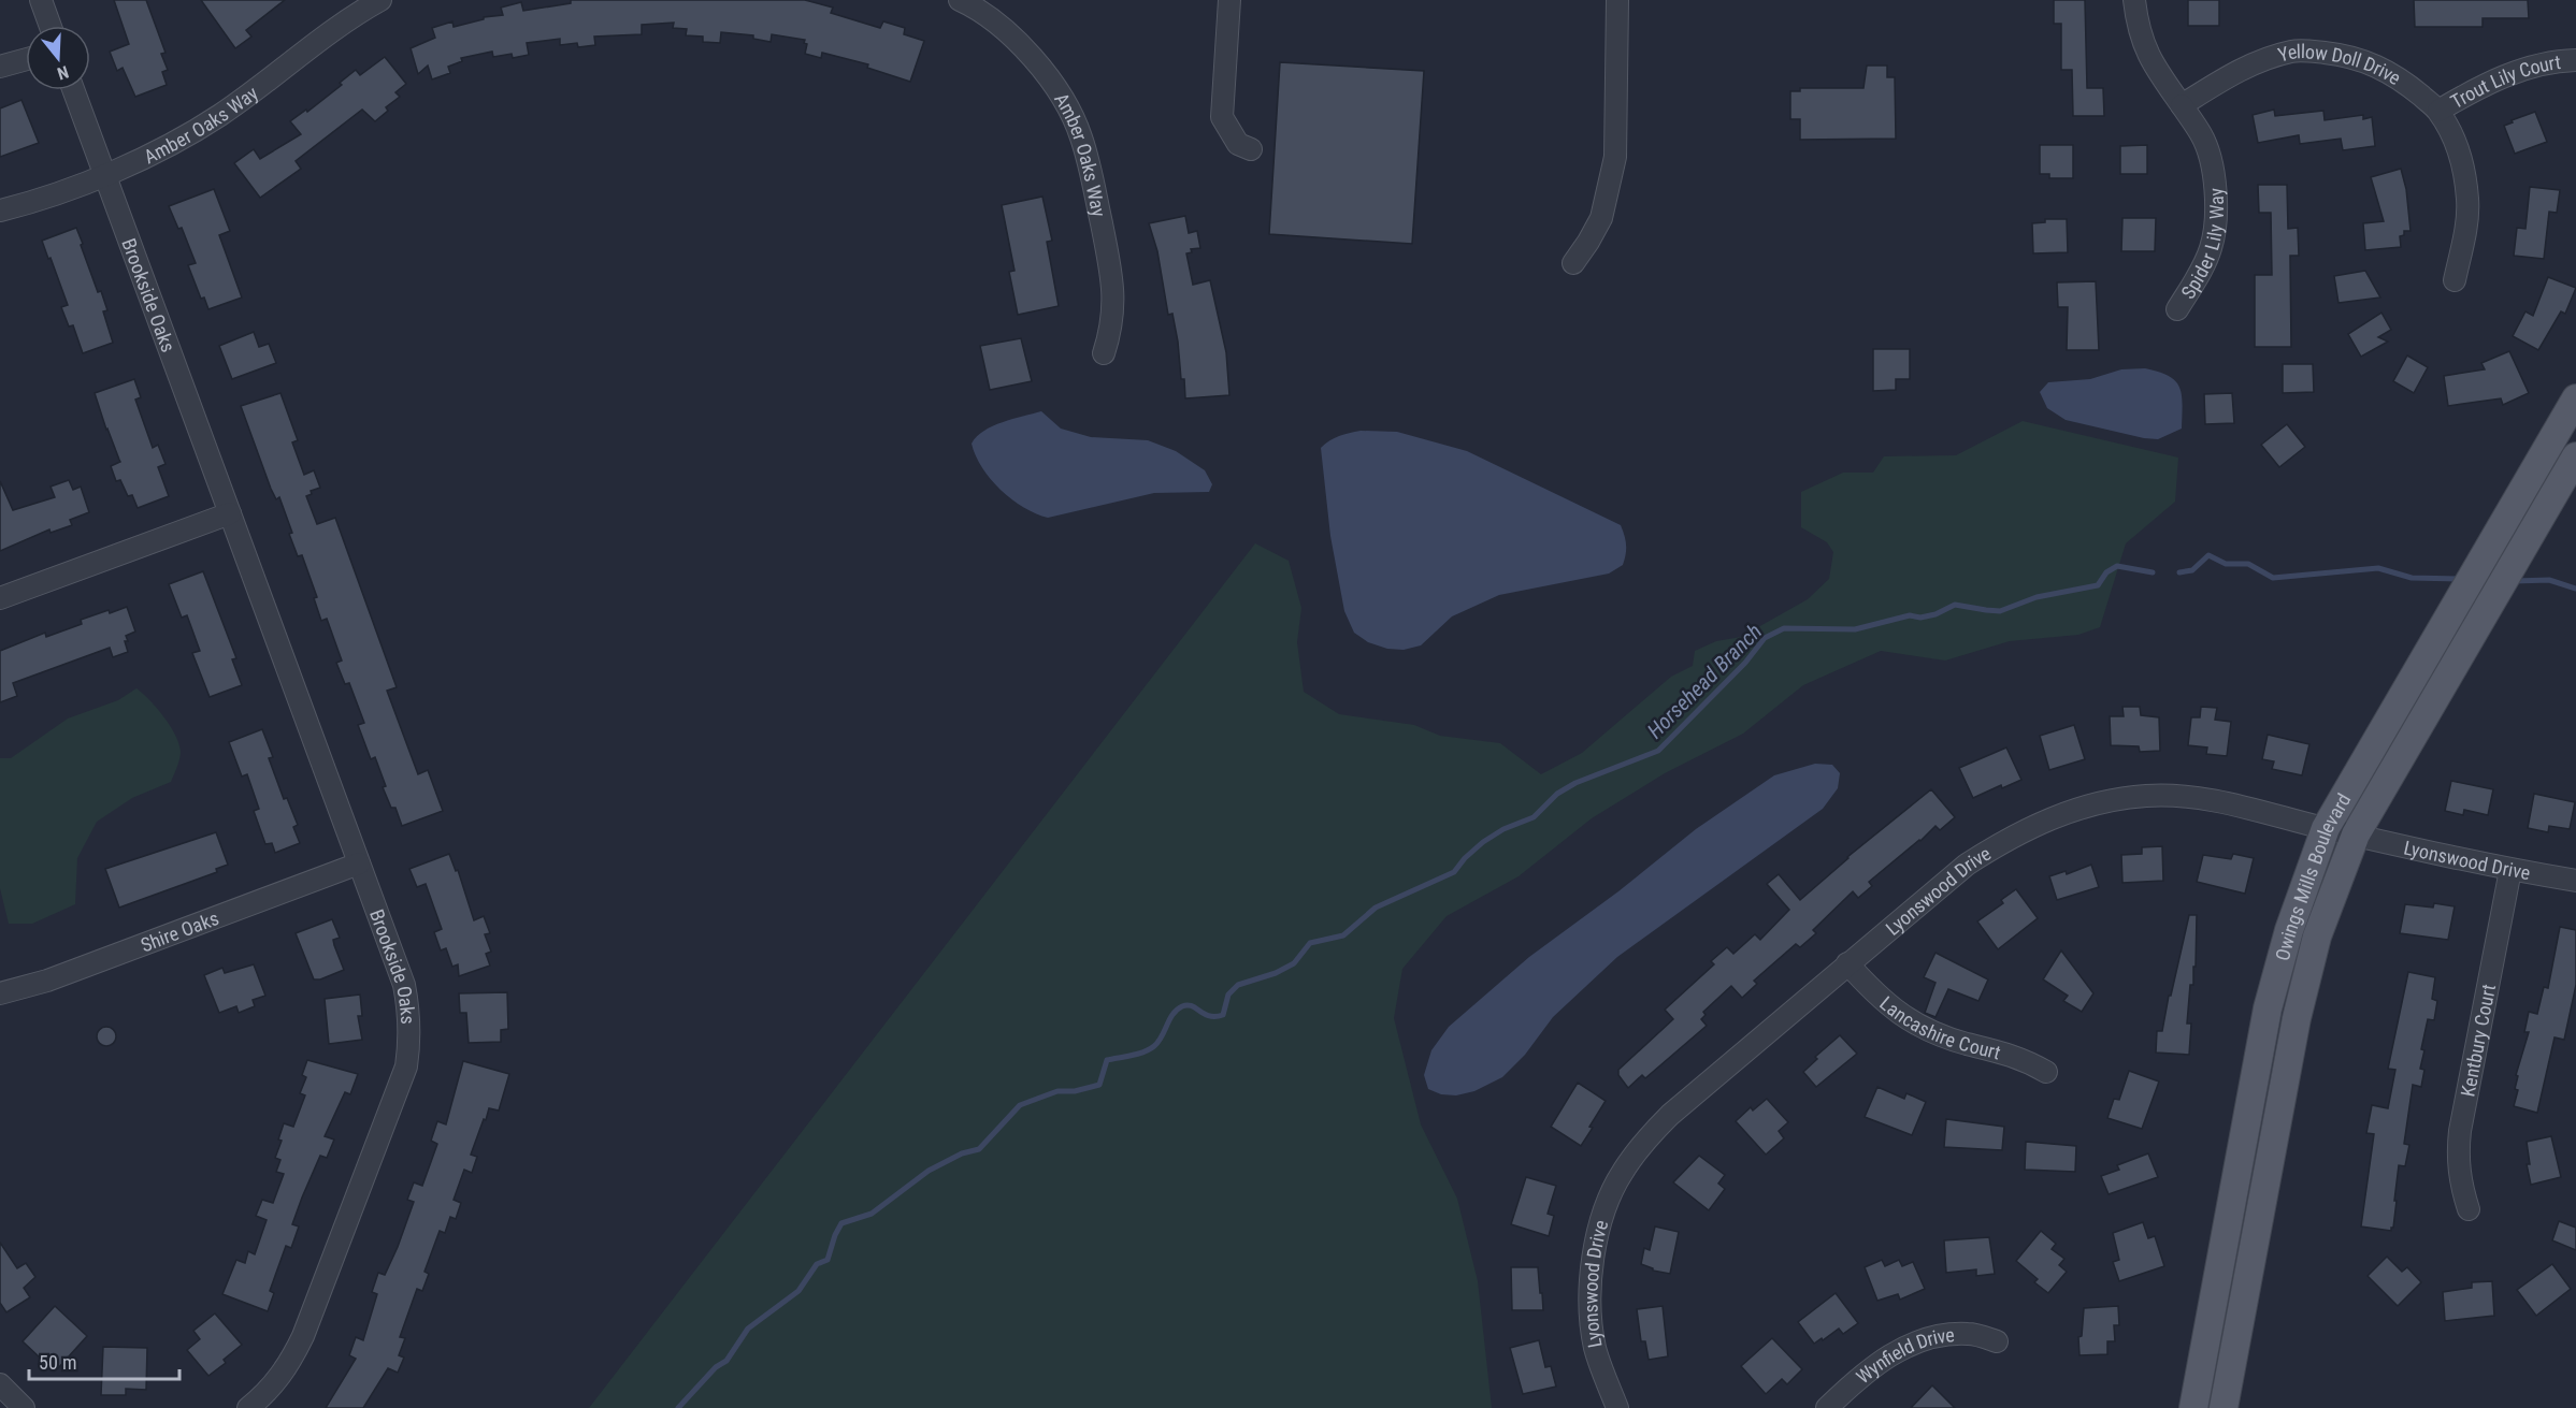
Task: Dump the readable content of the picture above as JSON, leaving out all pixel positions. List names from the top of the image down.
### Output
{
  "streets": {
    "main road": ["Owings Mills Boulevard"],
    "street": [
      "Yellow Doll Drive",
      "Trout Lily Court",
      "Amber Oaks Way",
      "Spider Lily Way",
      "Brookside Oaks",
      "Lyonswood Drive",
      "Shire Oaks",
      "Lancashire Court",
      "Kentbury Court",
      "Wynfield Drive"
    ]
  },
  "crossings": [
    ["Yellow Doll Drive", "Trout Lily Court"],
    ["Yellow Doll Drive", "Spider Lily Way"],
    ["Amber Oaks Way", "Brookside Oaks"],
    ["Brookside Oaks", "Shire Oaks"],
    ["Lyonswood Drive", "Owings Mills Boulevard"],
    ["Lyonswood Drive", "Lancashire Court"],
    ["Lyonswood Drive", "Kentbury Court"]
  ],
  "water": ["Horsehead Branch"],
  "scale_bar": "50 m",
  "north": "bottom"
}
